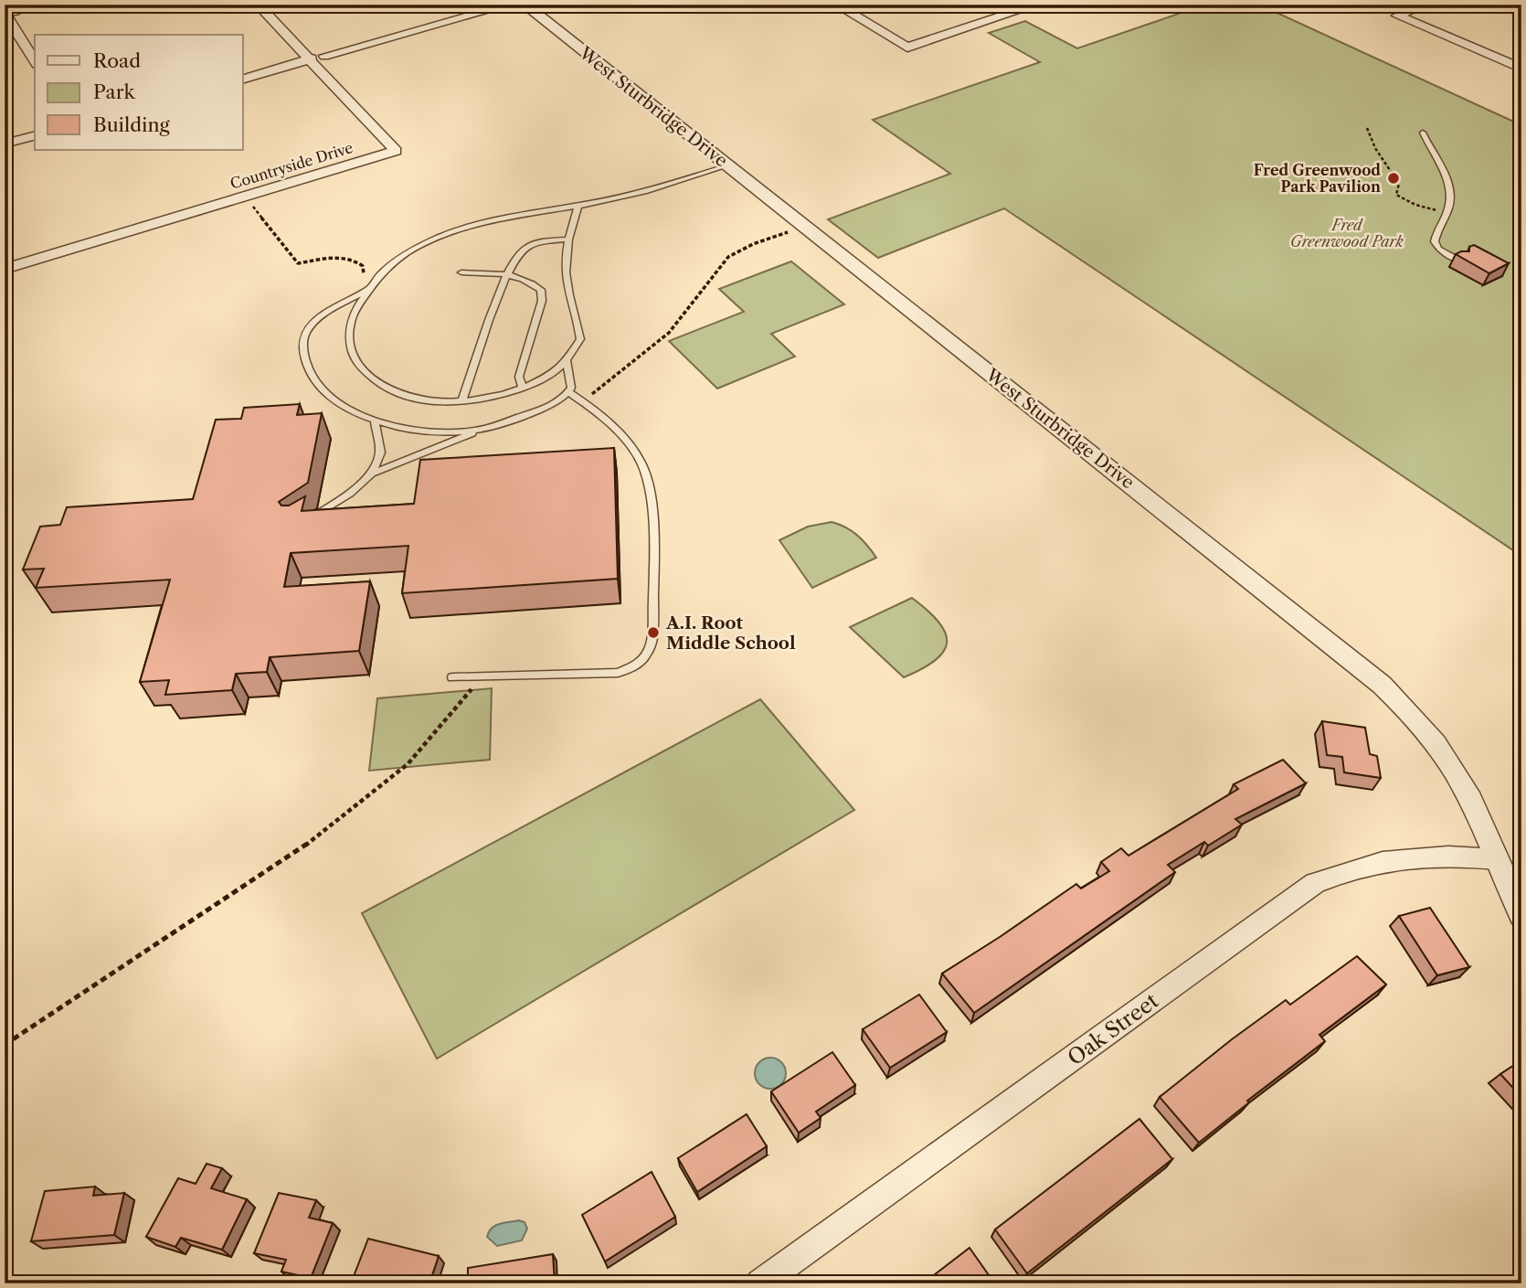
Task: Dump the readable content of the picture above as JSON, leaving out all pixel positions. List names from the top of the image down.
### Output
{
  "streets": {
    "street": ["West Sturbridge Drive", "Countryside Drive", "Oak Street"]
  },
  "crossings": [
    ["West Sturbridge Drive", "Oak Street"]
  ],
  "parks": ["Fred Greenwood Park"],
  "places": ["Fred Greenwood Park Pavilion", "A.I. Root Middle School"],
  "legend": ["Road", "Park", "Building"]
}
